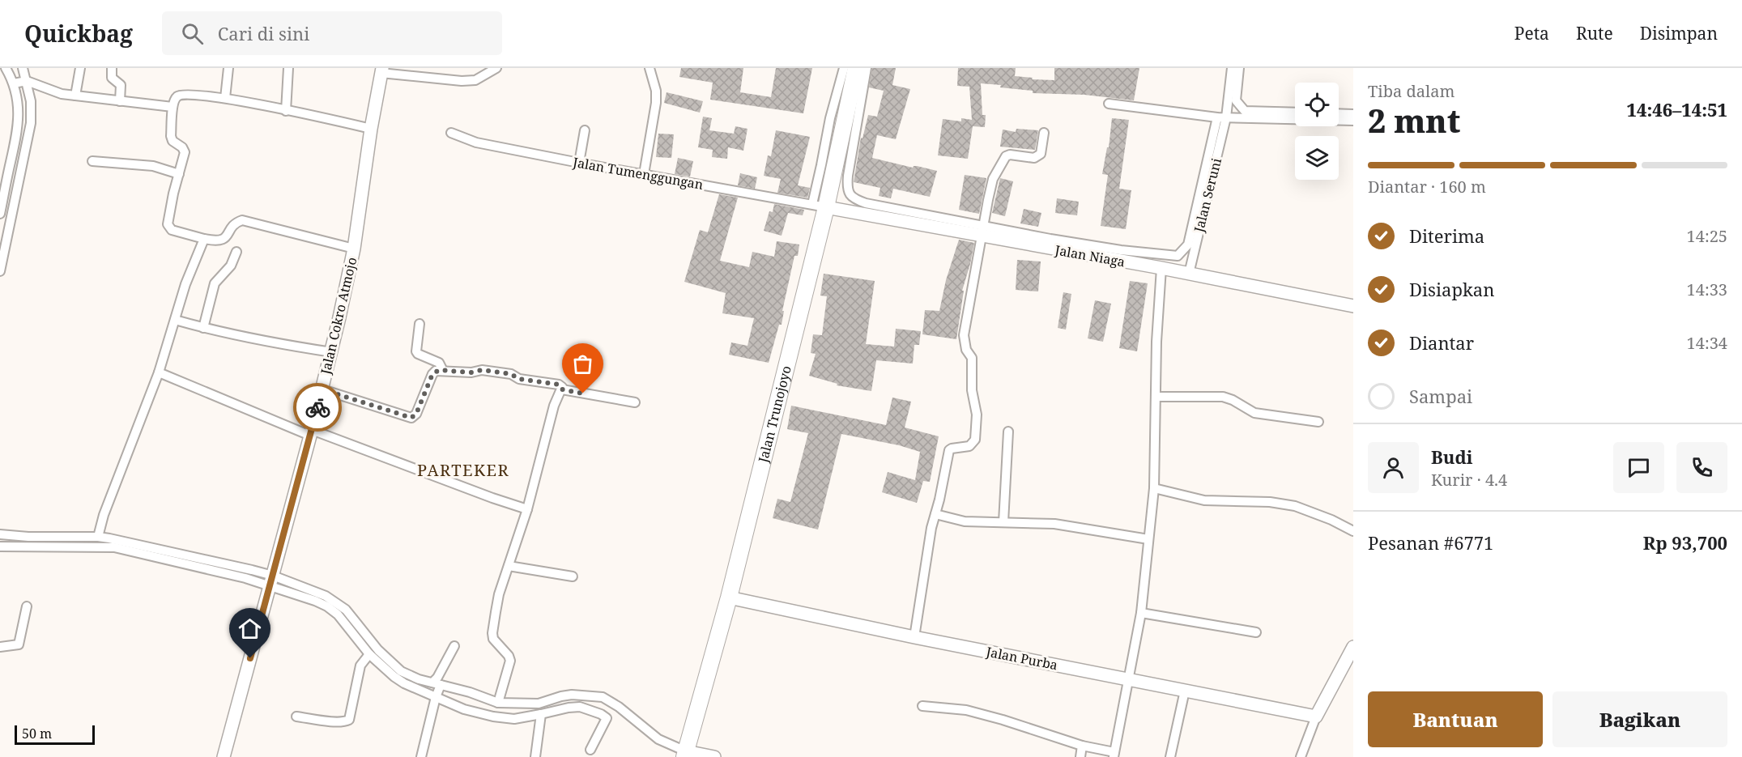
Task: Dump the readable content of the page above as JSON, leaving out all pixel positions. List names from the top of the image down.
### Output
{
  "streets": {
    "highway": ["Jalan Trunojoyo"],
    "street": [
      "Jalan Tumenggungan",
      "Jalan Seruni",
      "Jalan Niaga",
      "Jalan Cokro Atmojo",
      "Jalan Purba"
    ]
  },
  "crossings": [
    ["Jalan Tumenggungan", "Jalan Niaga"],
    ["Jalan Tumenggungan", "Jalan Trunojoyo"],
    ["Jalan Seruni", "Jalan Niaga"],
    ["Jalan Niaga", "Jalan Trunojoyo"],
    ["Jalan Trunojoyo", "Jalan Purba"]
  ],
  "districts": ["PARTEKER"],
  "scale_bar": "50 m",
  "page": {
    "header": "Quickbag",
    "search": "Cari di sini",
    "nav": ["Peta", "Rute", "Disimpan"],
    "heading": ["2 mnt", "Tiba dalam", "14:46–14:51"],
    "panel": [
      "Budi",
      "Kurir · 4.4",
      "Pesanan #6771",
      "Rp 93,700"
    ],
    "bar": "Diantar · 160 m",
    "list": [
      ["Diterima", "14:25"],
      ["Disiapkan", "14:33"],
      ["Diantar", "14:34"],
      "Sampai"
    ],
    "buttons": ["Bantuan", "Bagikan"],
    "scale": "50 m"
  }
}
